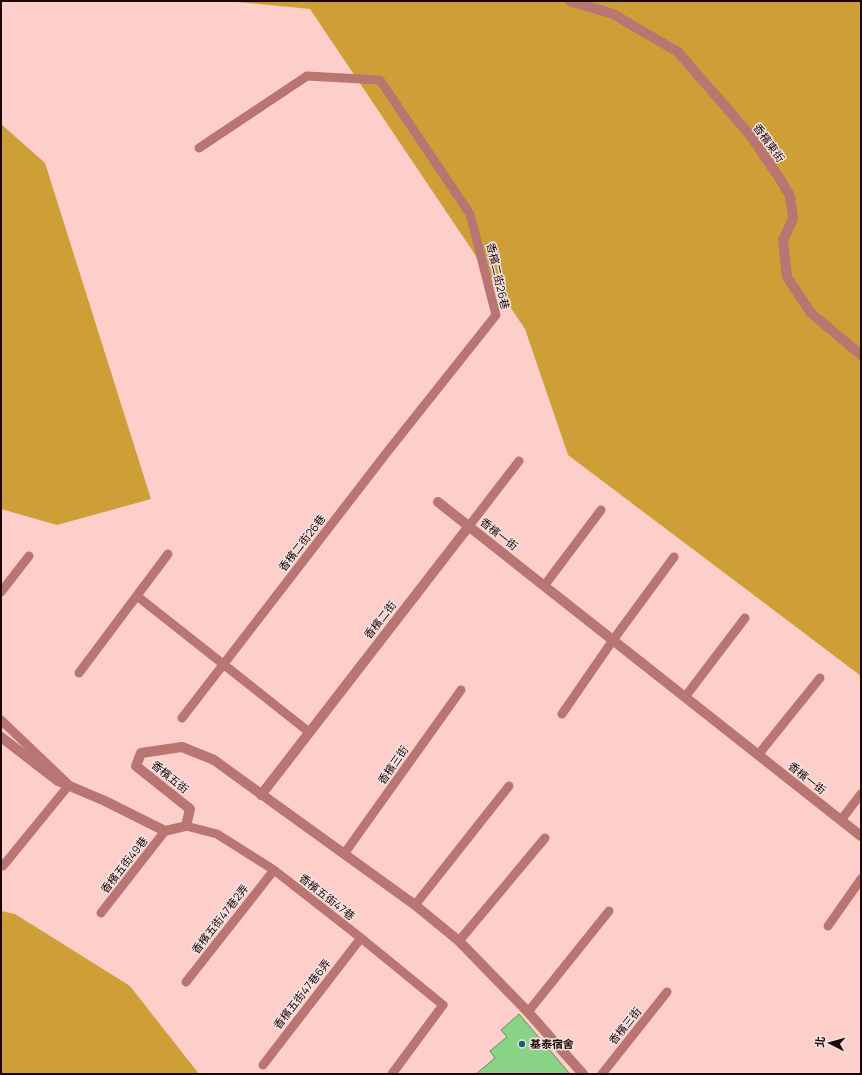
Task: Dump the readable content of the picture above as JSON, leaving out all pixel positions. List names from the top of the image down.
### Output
{
  "streets": {
    "street": [
      "香檳東街",
      "香檳一街",
      "香檳二街",
      "香檳五街"
    ],
    "lane": [
      "香檳二街26巷",
      "香檳三街",
      "香檳五街49巷",
      "香檳五街47巷",
      "香檳五街47巷2弄",
      "香檳五街47巷6弄"
    ]
  },
  "crossings": [
    ["香檳一街", "香檳二街"],
    ["香檳二街", "香檳五街"],
    ["香檳五街", "香檳五街47巷"],
    ["香檳五街47巷", "香檳五街47巷2弄"],
    ["香檳五街47巷", "香檳五街47巷6弄"]
  ],
  "places": ["基泰宿舍"],
  "north": "left"
}
